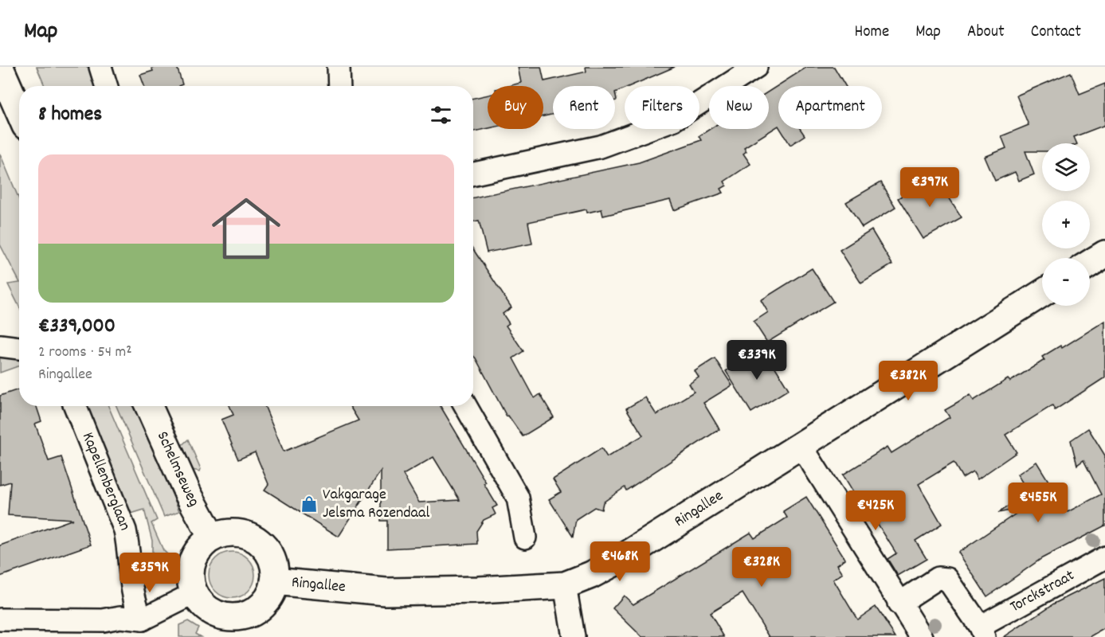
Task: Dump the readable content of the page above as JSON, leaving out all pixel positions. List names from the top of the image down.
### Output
{
  "streets": {
    "main road": ["Schelmseweg", "Ringallee"],
    "street": ["Kapellenberglaan", "Torckstraat"]
  },
  "crossings": [
    ["Schelmseweg", "Ringallee"]
  ],
  "places": {
    "shop": ["Vakgarage Jelsma Rozendaal"]
  },
  "page": {
    "header": "Map",
    "nav": [
      "Home",
      "Map",
      "About",
      "Contact"
    ],
    "chip": [
      "Buy",
      "Rent",
      "Filters",
      "New",
      "Apartment"
    ],
    "heading": "8 homes",
    "map_buttons": ["+", "−"],
    "list": [
      {
        "name": "€339,000",
        "note": "2 rooms · 54 m² · Ringallee"
      }
    ],
    "price": [
      "€397K",
      "€339K",
      "€382K",
      "€455K",
      "€425K",
      "€468K",
      "€328K",
      "€359K"
    ]
  }
}
